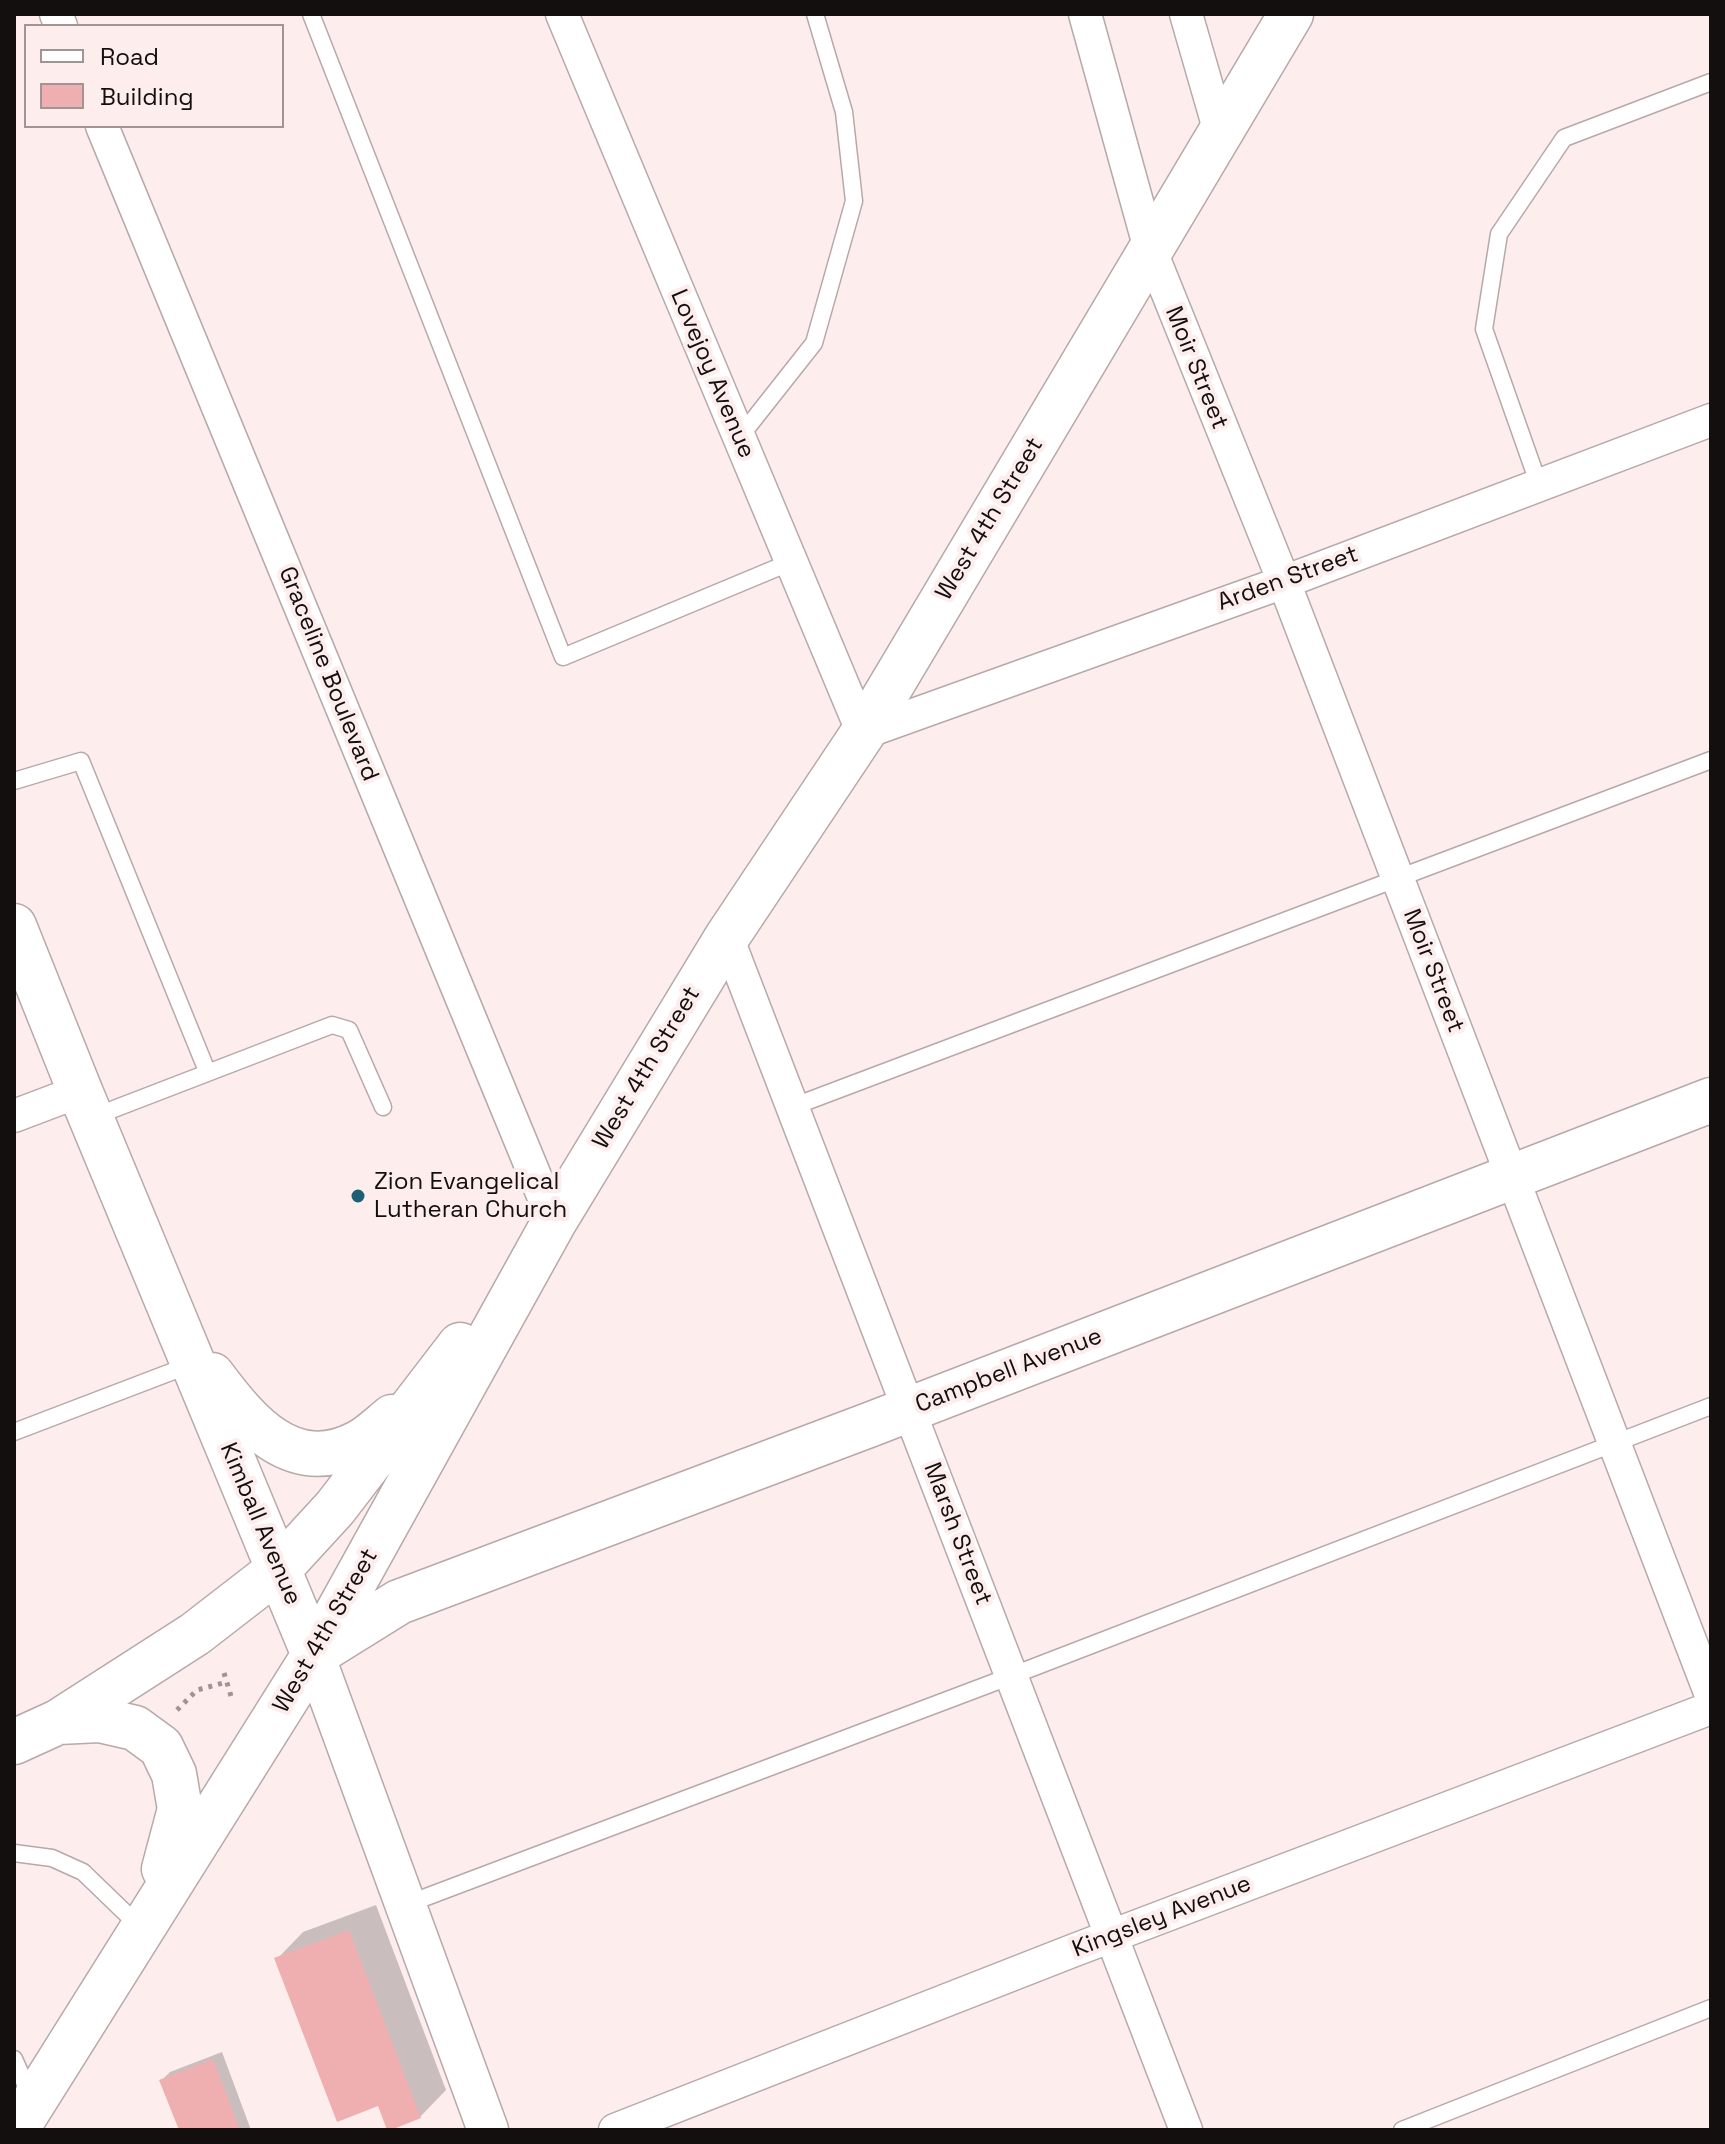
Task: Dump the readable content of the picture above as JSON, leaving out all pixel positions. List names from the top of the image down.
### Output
{
  "streets": {
    "main road": ["West 4th Street", "Campbell Avenue", "Kimball Avenue"],
    "street": [
      "Moir Street",
      "Lovejoy Avenue",
      "Arden Street",
      "Graceline Boulevard",
      "Marsh Street",
      "Kingsley Avenue"
    ]
  },
  "crossings": [
    ["Moir Street", "West 4th Street"],
    ["Moir Street", "Arden Street"],
    ["Moir Street", "Campbell Avenue"],
    ["Lovejoy Avenue", "West 4th Street"],
    ["Lovejoy Avenue", "Arden Street"],
    ["West 4th Street", "Arden Street"],
    ["West 4th Street", "Graceline Boulevard"],
    ["West 4th Street", "Campbell Avenue"],
    ["West 4th Street", "Kimball Avenue"],
    ["West 4th Street", "Marsh Street"],
    ["Campbell Avenue", "Kimball Avenue"],
    ["Campbell Avenue", "Marsh Street"],
    ["Marsh Street", "Kingsley Avenue"]
  ],
  "places": ["Zion Evangelical Lutheran Church"],
  "legend": ["Road", "Building"]
}
